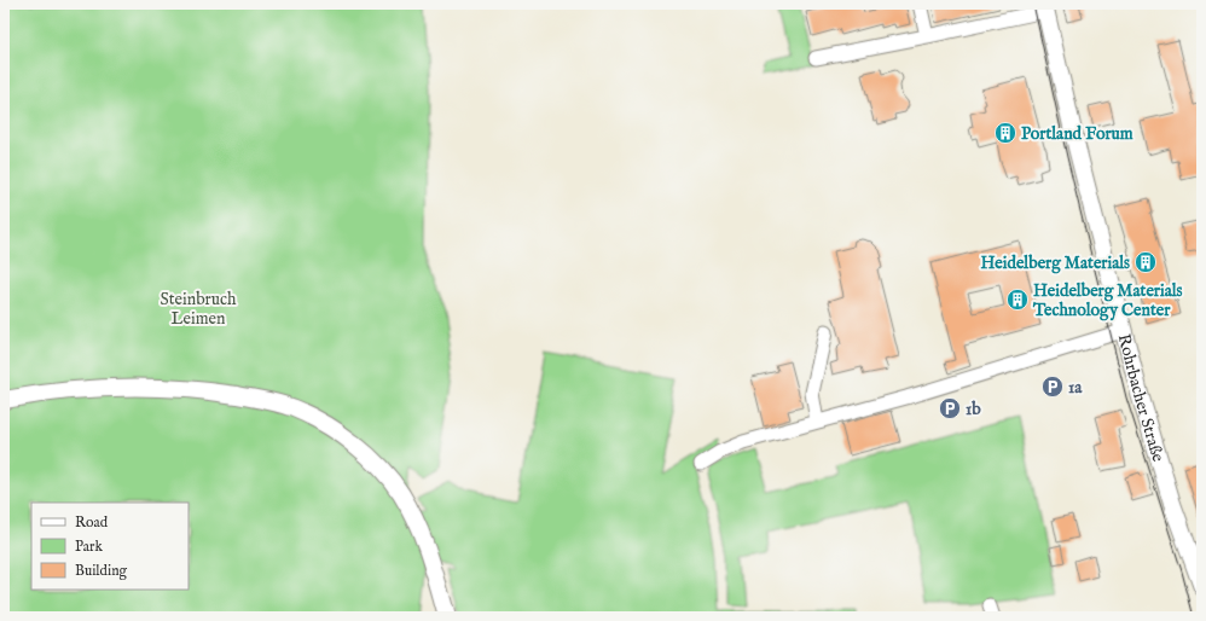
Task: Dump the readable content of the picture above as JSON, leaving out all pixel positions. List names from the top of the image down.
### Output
{
  "streets": {
    "main road": ["Rohrbacher Straße"]
  },
  "parks": ["Steinbruch Leimen"],
  "places": {
    "building": ["Portland Forum", "Heidelberg Materials", "Heidelberg Materials Technology Center"],
    "parking": ["1a", "1b"]
  },
  "legend": ["Road", "Park", "Building"]
}
